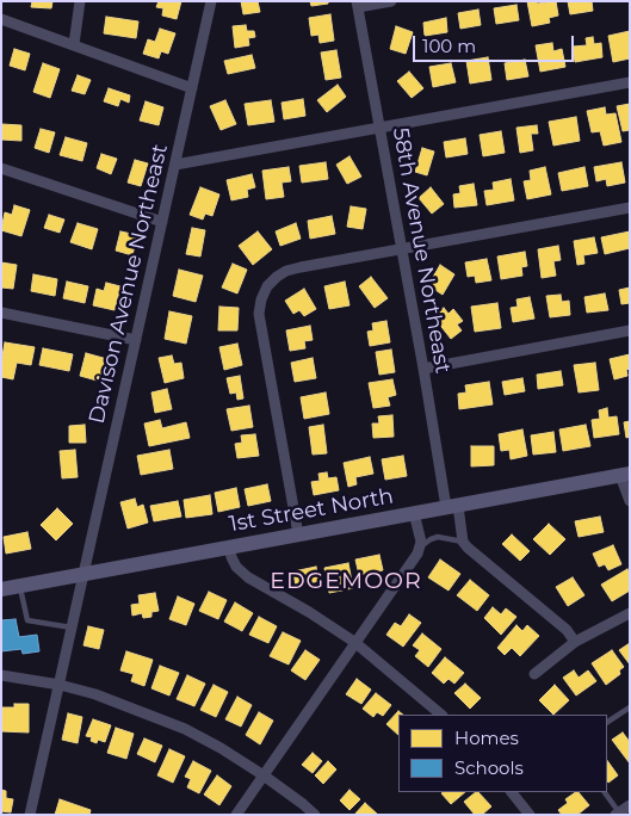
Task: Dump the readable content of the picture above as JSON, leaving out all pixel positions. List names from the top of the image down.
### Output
{
  "streets": {
    "street": ["58th Avenue Northeast", "Davison Avenue Northeast", "1st Street North"]
  },
  "crossings": [
    ["58th Avenue Northeast", "1st Street North"],
    ["Davison Avenue Northeast", "1st Street North"]
  ],
  "districts": ["EDGEMOOR"],
  "legend": ["Homes", "Schools"],
  "scale_bar": "100 m"
}
